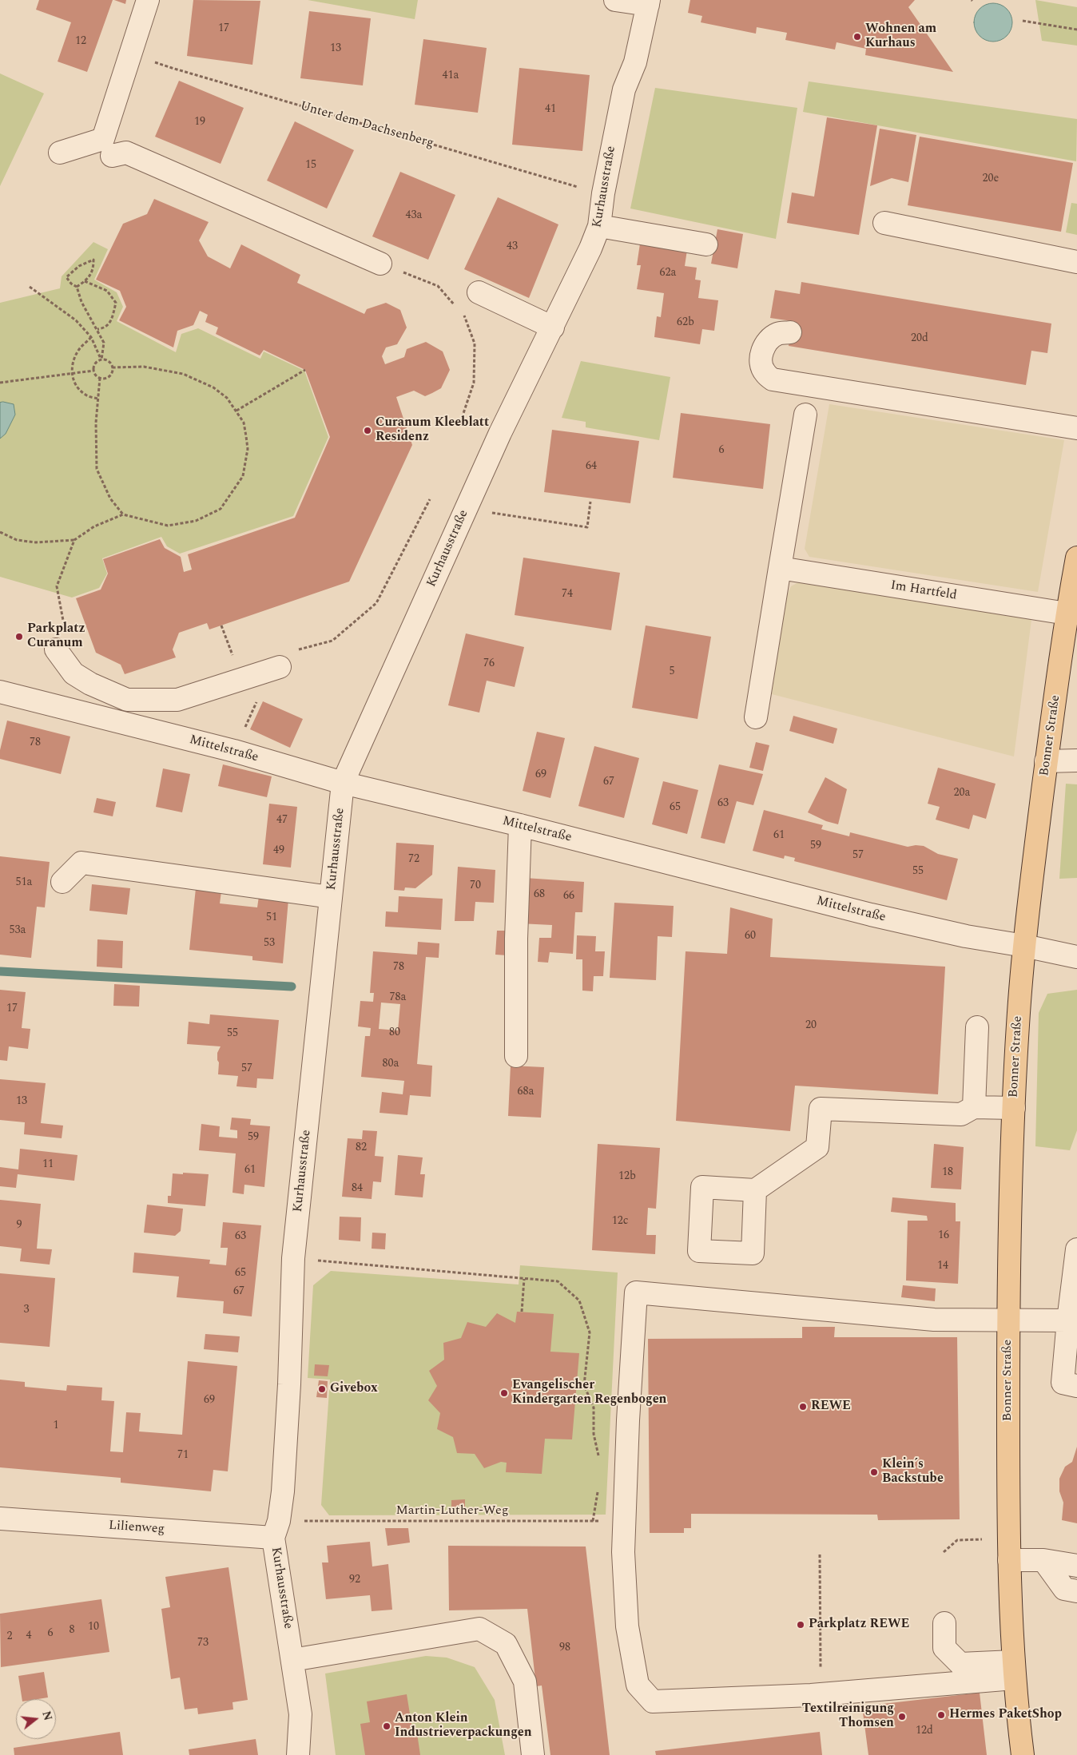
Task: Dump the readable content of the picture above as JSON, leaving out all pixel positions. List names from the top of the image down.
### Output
{
  "streets": {
    "main road": ["Bonner Straße"],
    "street": [
      "Kurhausstraße",
      "Im Hartfeld",
      "Mittelstraße",
      "Lilienweg"
    ],
    "path": ["Unter dem Dachsenberg", "Martin-Luther-Weg"]
  },
  "crossings": [
    ["Unter dem Dachsenberg", "Kurhausstraße"],
    ["Kurhausstraße", "Mittelstraße"],
    ["Kurhausstraße", "Martin-Luther-Weg"],
    ["Kurhausstraße", "Lilienweg"],
    ["Im Hartfeld", "Bonner Straße"],
    ["Bonner Straße", "Mittelstraße"],
    ["Martin-Luther-Weg", "Lilienweg"]
  ],
  "places": [
    "Wohnen am Kurhaus",
    "Curanum Kleeblatt Residenz",
    "Parkplatz Curanum",
    "Givebox",
    "Evangelischer Kindergarten Regenbogen",
    "REWE",
    "Klein´s Backstube",
    "Parkplatz REWE",
    "Hermes PaketShop",
    "Textilreinigung Thomsen",
    "Anton Klein Industrieverpackungen"
  ],
  "house_numbers": [
    "17",
    "12",
    "13",
    "41a",
    "41",
    "19",
    "15",
    "20e",
    "43a",
    "43",
    "62a",
    "62b",
    "20d",
    "6",
    "64",
    "74",
    "76",
    "5",
    "78",
    "69",
    "67",
    "20a",
    "63",
    "65",
    "47",
    "61",
    "59",
    "49",
    "57",
    "72",
    "55",
    "51a",
    "70",
    "68",
    "66",
    "51",
    "53a",
    "60",
    "53",
    "78",
    "78a",
    "17",
    "20",
    "80",
    "55",
    "80a",
    "57",
    "68a",
    "13",
    "59",
    "82",
    "11",
    "61",
    "18",
    "12b",
    "84",
    "12c",
    "9",
    "16",
    "63",
    "14",
    "65",
    "67",
    "3",
    "69",
    "1",
    "71",
    "92",
    "10",
    "8",
    "6",
    "4",
    "2",
    "73",
    "98",
    "12d"
  ],
  "north": "right"
}
